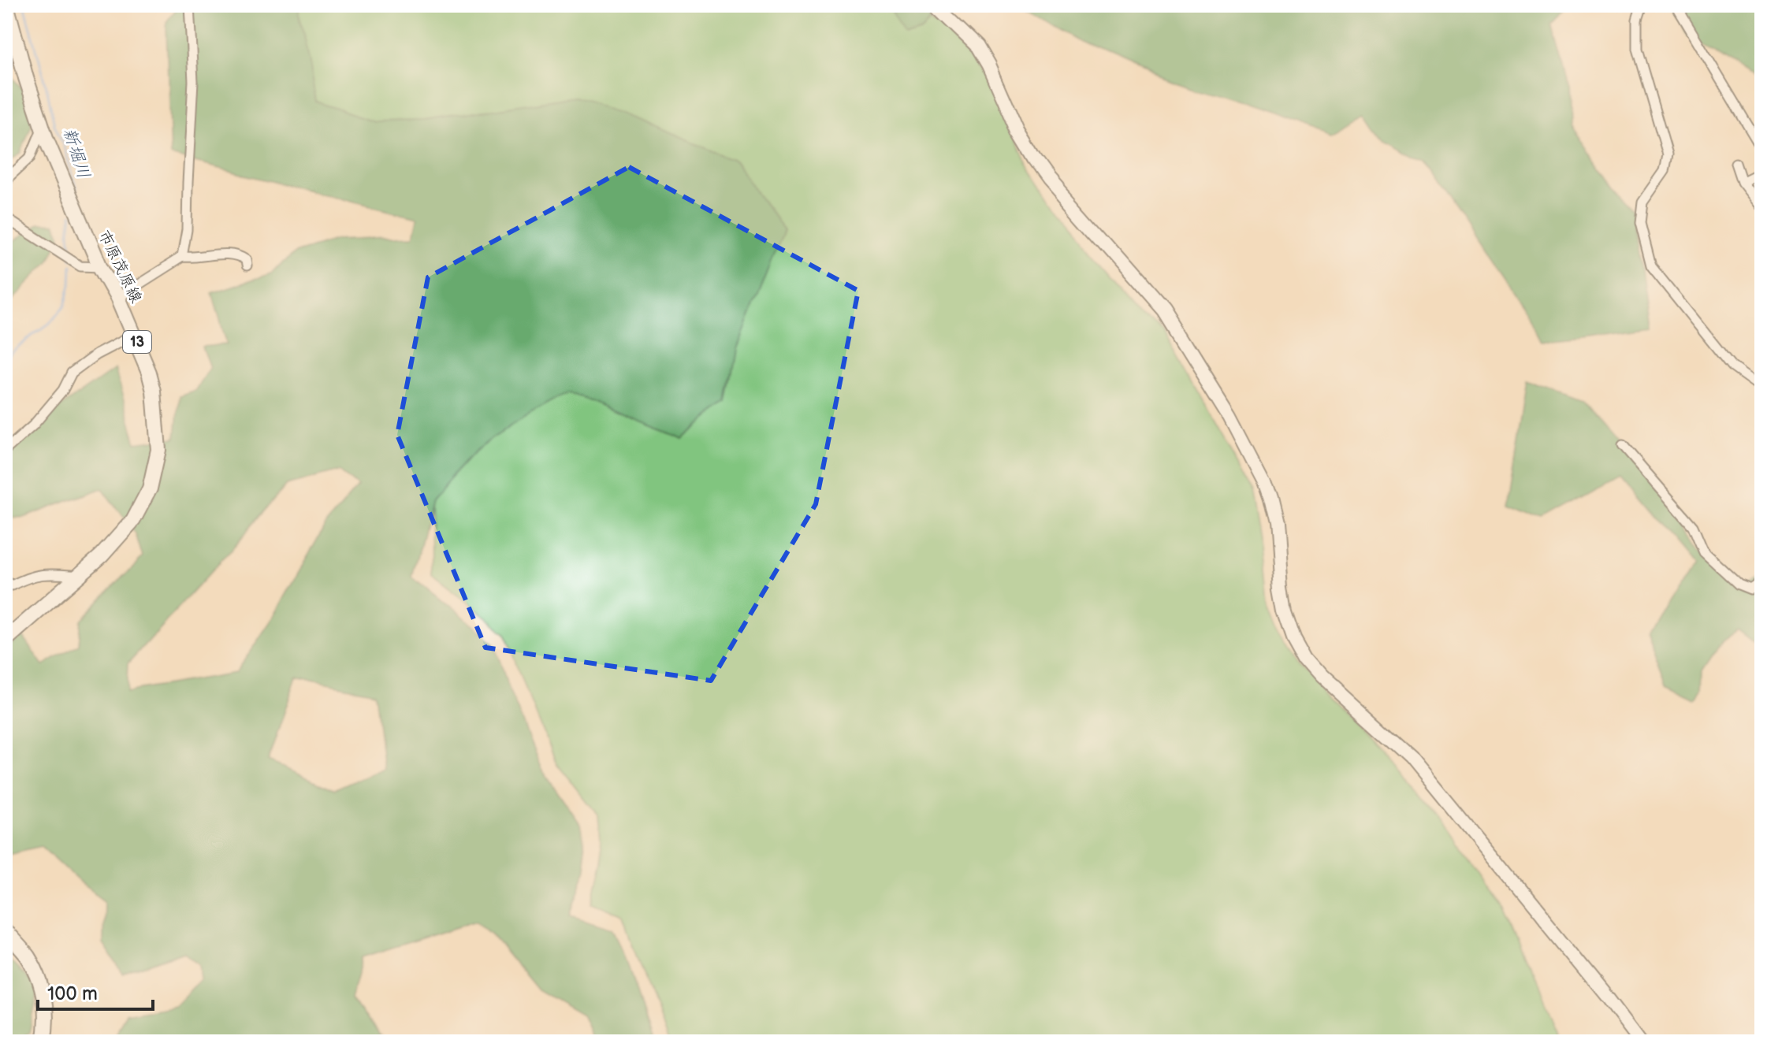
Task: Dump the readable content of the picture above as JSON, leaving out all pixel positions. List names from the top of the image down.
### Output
{
  "streets": {
    "main road": ["市原茂原線", "13"]
  },
  "water": ["新堀川"],
  "scale_bar": "100 m"
}
